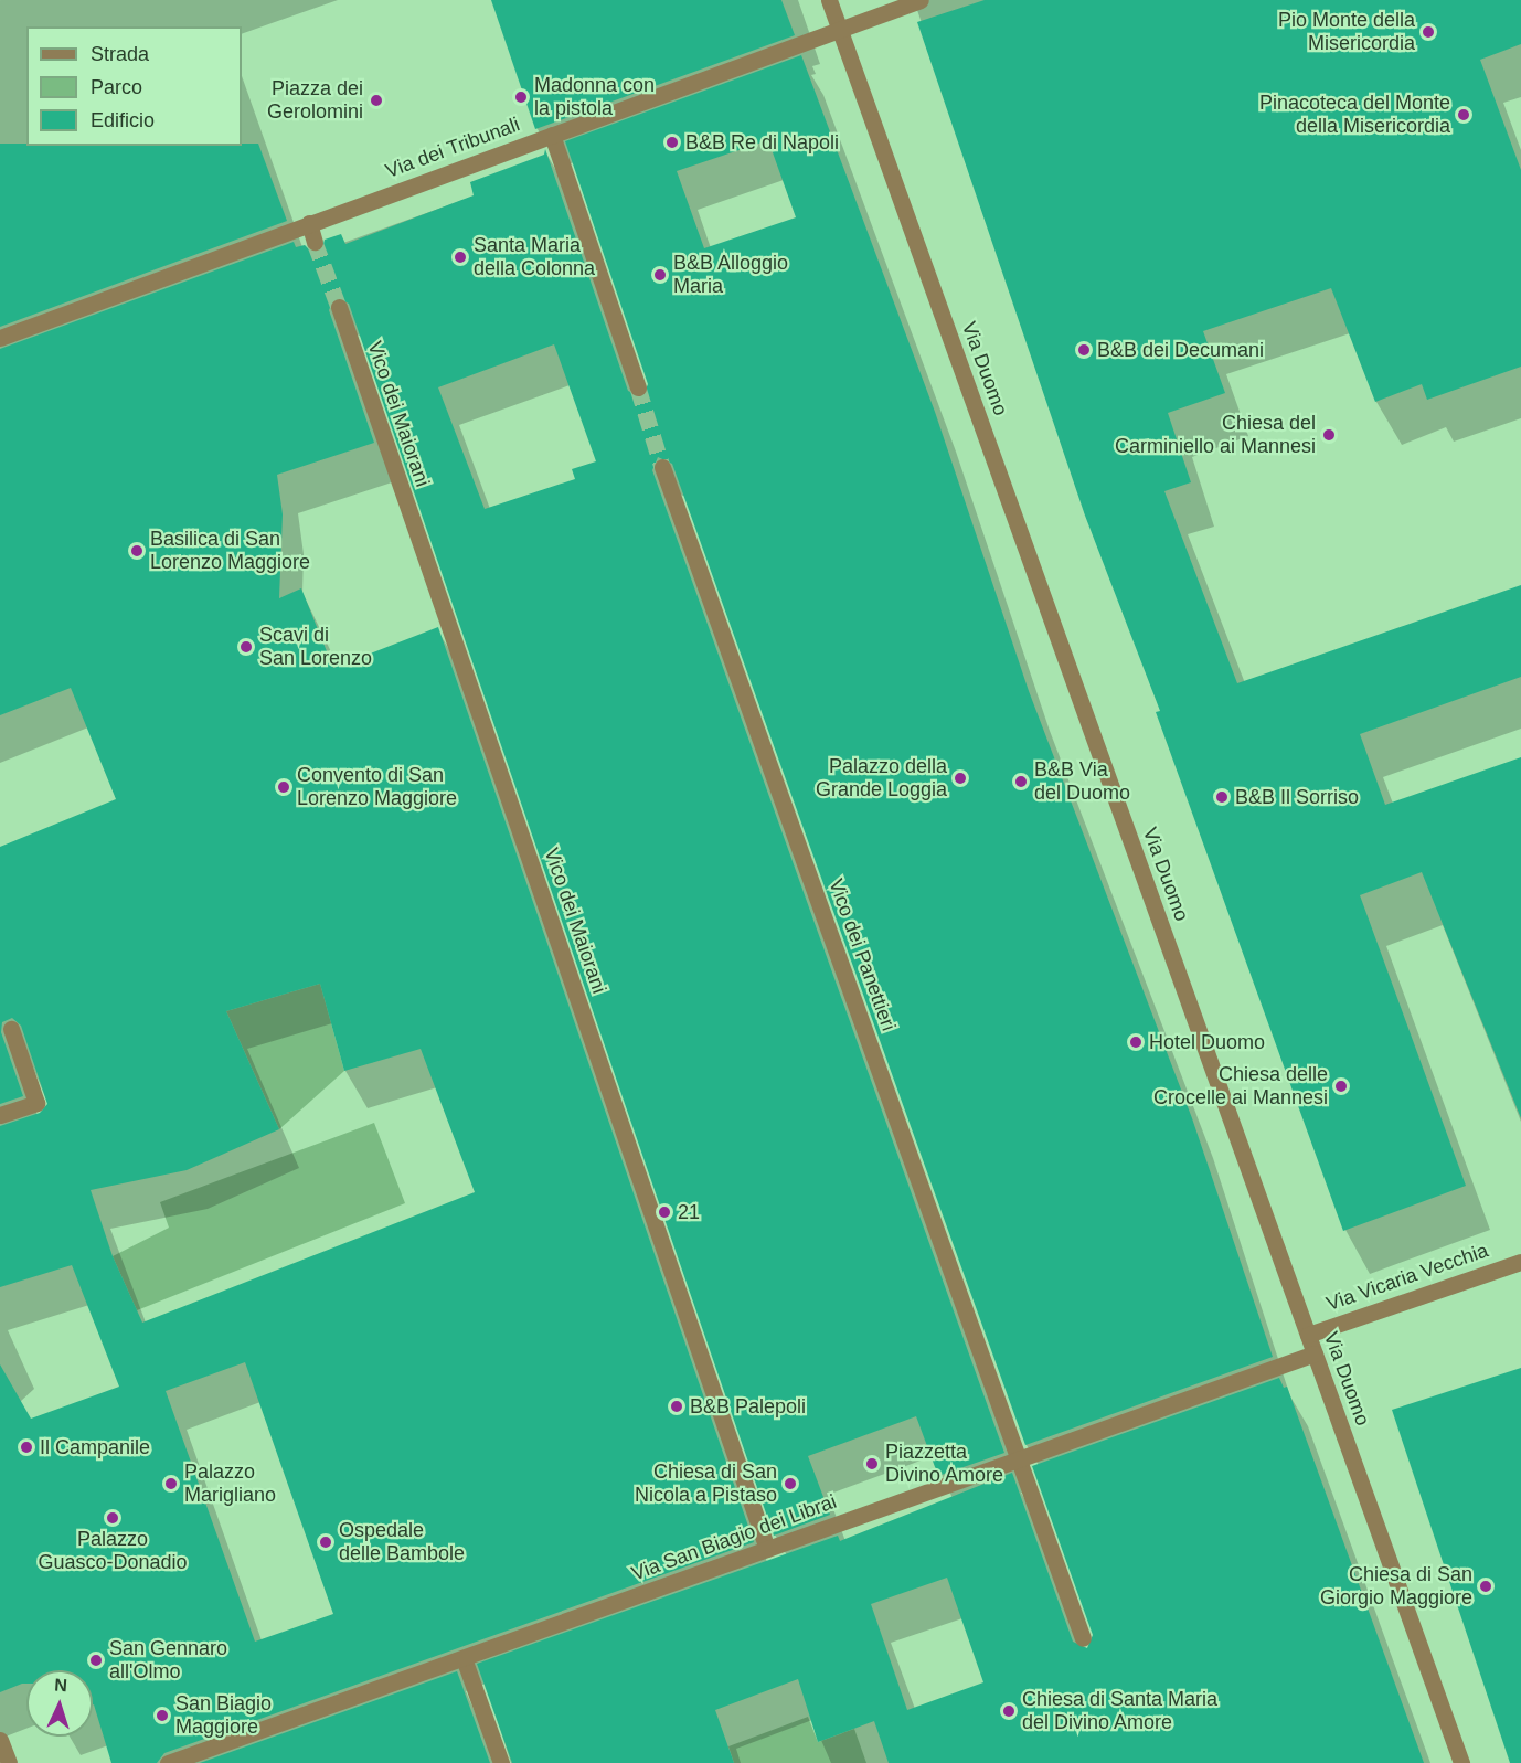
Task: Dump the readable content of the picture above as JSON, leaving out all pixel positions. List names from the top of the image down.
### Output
{
  "streets": {
    "street": [
      "Via dei Tribunali",
      "Via Duomo",
      "Vico dei Maiorani",
      "Vico dei Panettieri",
      "Via Vicaria Vecchia",
      "Via San Biagio dei Librai"
    ]
  },
  "crossings": [
    ["Via dei Tribunali", "Via Duomo"],
    ["Via Duomo", "Via Vicaria Vecchia"],
    ["Via Duomo", "Via San Biagio dei Librai"],
    ["Vico dei Maiorani", "Via San Biagio dei Librai"],
    ["Vico dei Panettieri", "Via San Biagio dei Librai"]
  ],
  "places": [
    "Pio Monte della Misericordia",
    "Madonna con la pistola",
    "Piazza dei Gerolomini",
    "Pinacoteca del Monte della Misericordia",
    "B&B Re di Napoli",
    "Santa Maria della Colonna",
    "B&B Alloggio Maria",
    "B&B dei Decumani",
    "Chiesa del Carminiello ai Mannesi",
    "Basilica di San Lorenzo Maggiore",
    "Scavi di San Lorenzo",
    "Palazzo della Grande Loggia",
    "B&B Via del Duomo",
    "Convento di San Lorenzo Maggiore",
    "B&B Il Sorriso",
    "Hotel Duomo",
    "Chiesa delle Crocelle ai Mannesi",
    "21",
    "B&B Palepoli",
    "Il Campanile",
    "Piazzetta Divino Amore",
    "Palazzo Marigliano",
    "Chiesa di San Nicola a Pistaso",
    "Palazzo Guasco-Donadio",
    "Ospedale delle Bambole",
    "Chiesa di San Giorgio Maggiore",
    "San Gennaro all'Olmo",
    "Chiesa di Santa Maria del Divino Amore",
    "San Biagio Maggiore"
  ],
  "legend": ["Strada", "Parco", "Edificio"],
  "north": "top"
}
